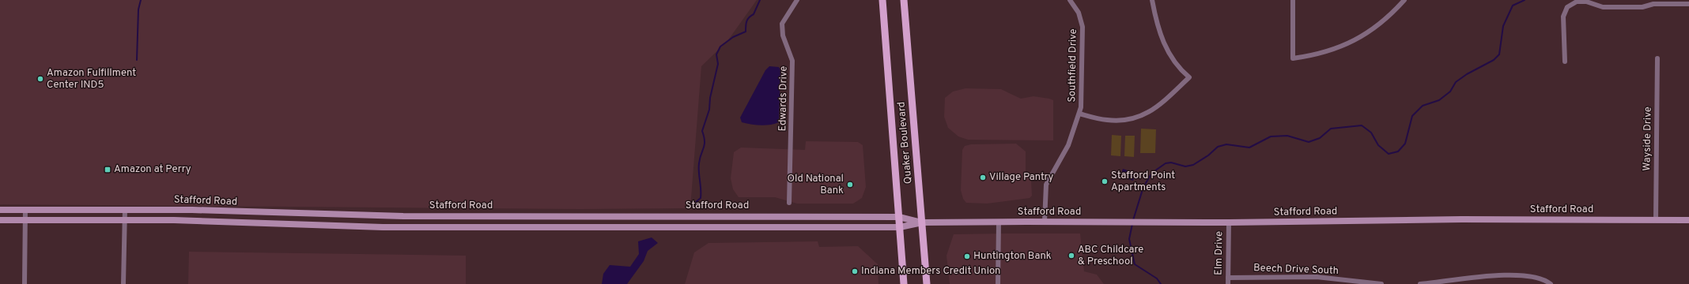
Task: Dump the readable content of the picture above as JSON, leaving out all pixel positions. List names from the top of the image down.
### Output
{
  "streets": {
    "main road": ["Quaker Boulevard", "Stafford Road"],
    "street": [
      "Southfield Drive",
      "Edwards Drive",
      "Wayside Drive",
      "Elm Drive",
      "Beech Drive South"
    ]
  },
  "crossings": [
    ["Southfield Drive", "Stafford Road"],
    ["Wayside Drive", "Stafford Road"],
    ["Quaker Boulevard", "Stafford Road"],
    ["Stafford Road", "Elm Drive"],
    ["Elm Drive", "Beech Drive South"]
  ],
  "places": {
    "other": [
      "Amazon Fulfillment Center IND5",
      "Village Pantry",
      "Stafford Point Apartments",
      "Old National Bank",
      "ABC Childcare & Preschool",
      "Huntington Bank",
      "Indiana Members Credit Union"
    ],
    "transit": ["Amazon at Perry"]
  }
}
